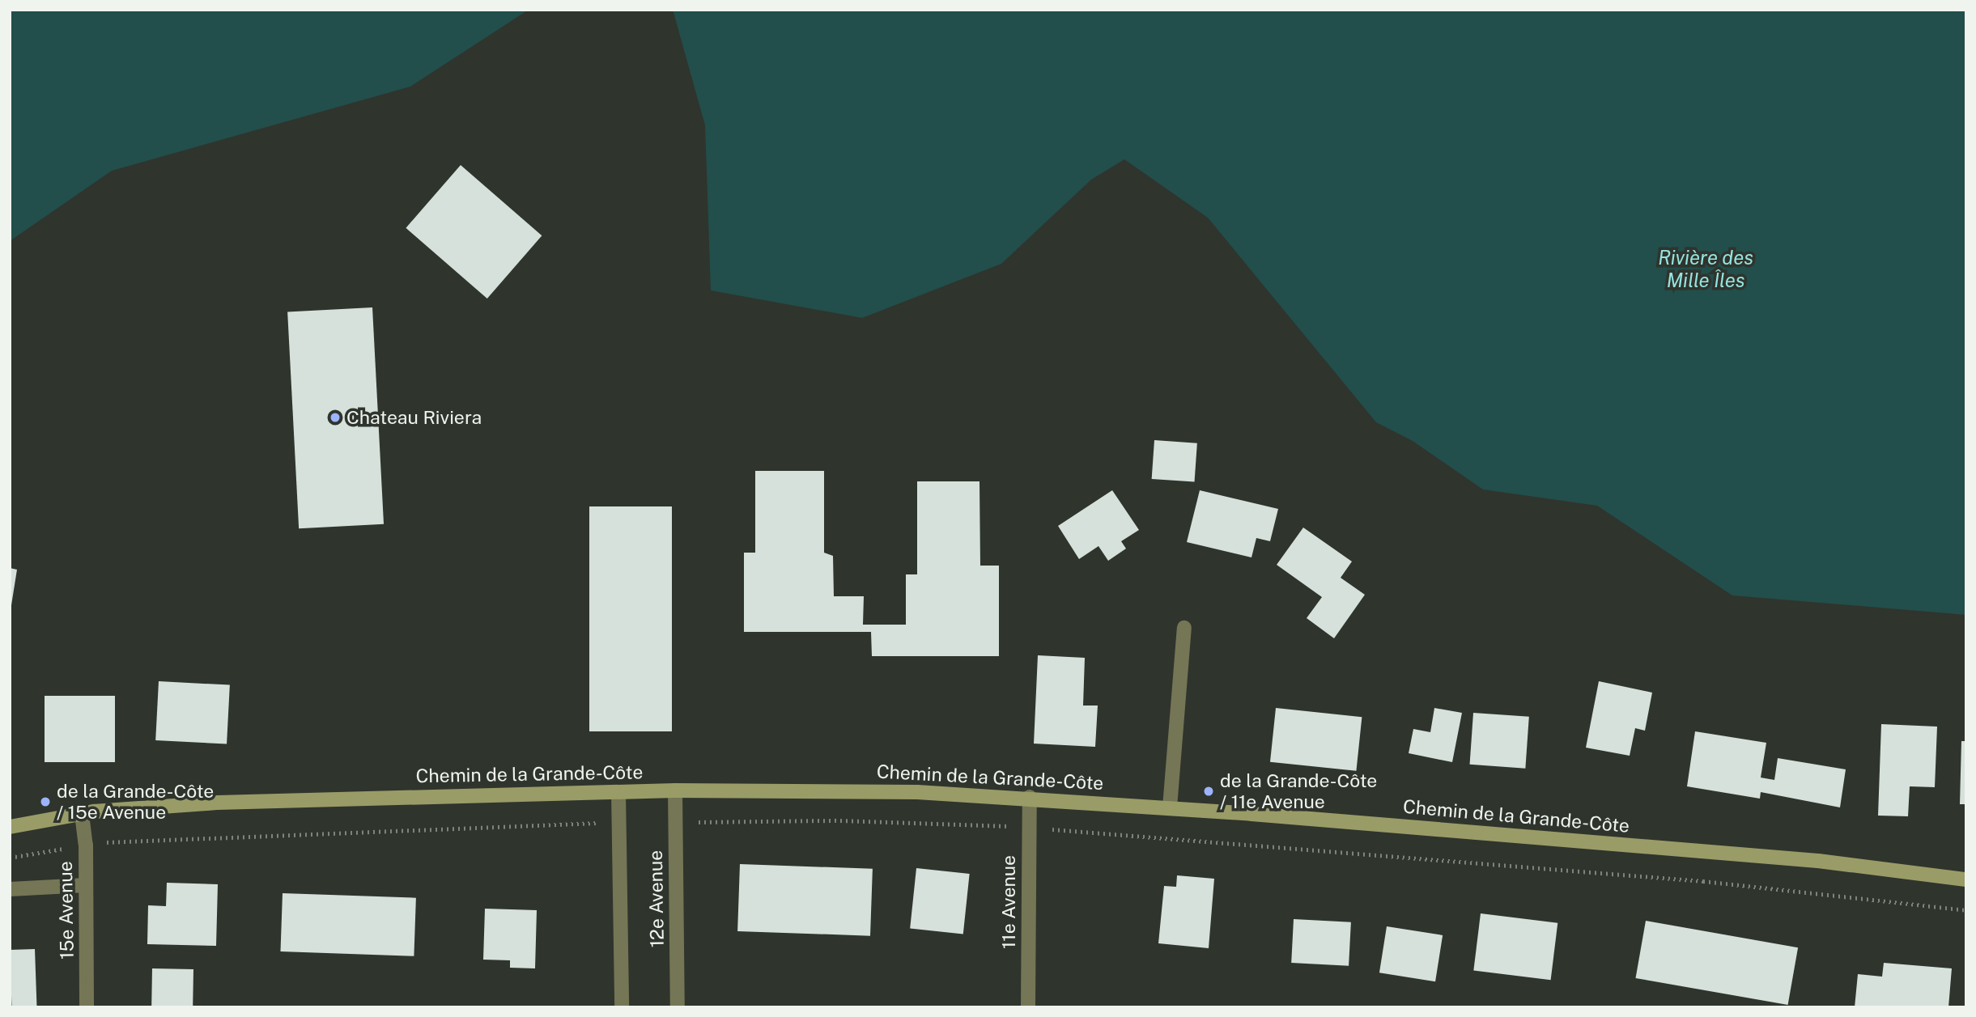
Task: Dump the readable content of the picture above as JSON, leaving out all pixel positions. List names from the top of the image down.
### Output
{
  "streets": {
    "main road": ["Chemin de la Grande-Côte"],
    "street": ["12e Avenue", "11e Avenue", "15e Avenue"]
  },
  "crossings": [
    ["Chemin de la Grande-Côte", "12e Avenue"],
    ["Chemin de la Grande-Côte", "11e Avenue"],
    ["Chemin de la Grande-Côte", "15e Avenue"]
  ],
  "water": ["Rivière des Mille Îles"],
  "places": ["Chateau Riviera", "de la Grande-Côte / 11e Avenue", "de la Grande-Côte / 15e Avenue"]
}
